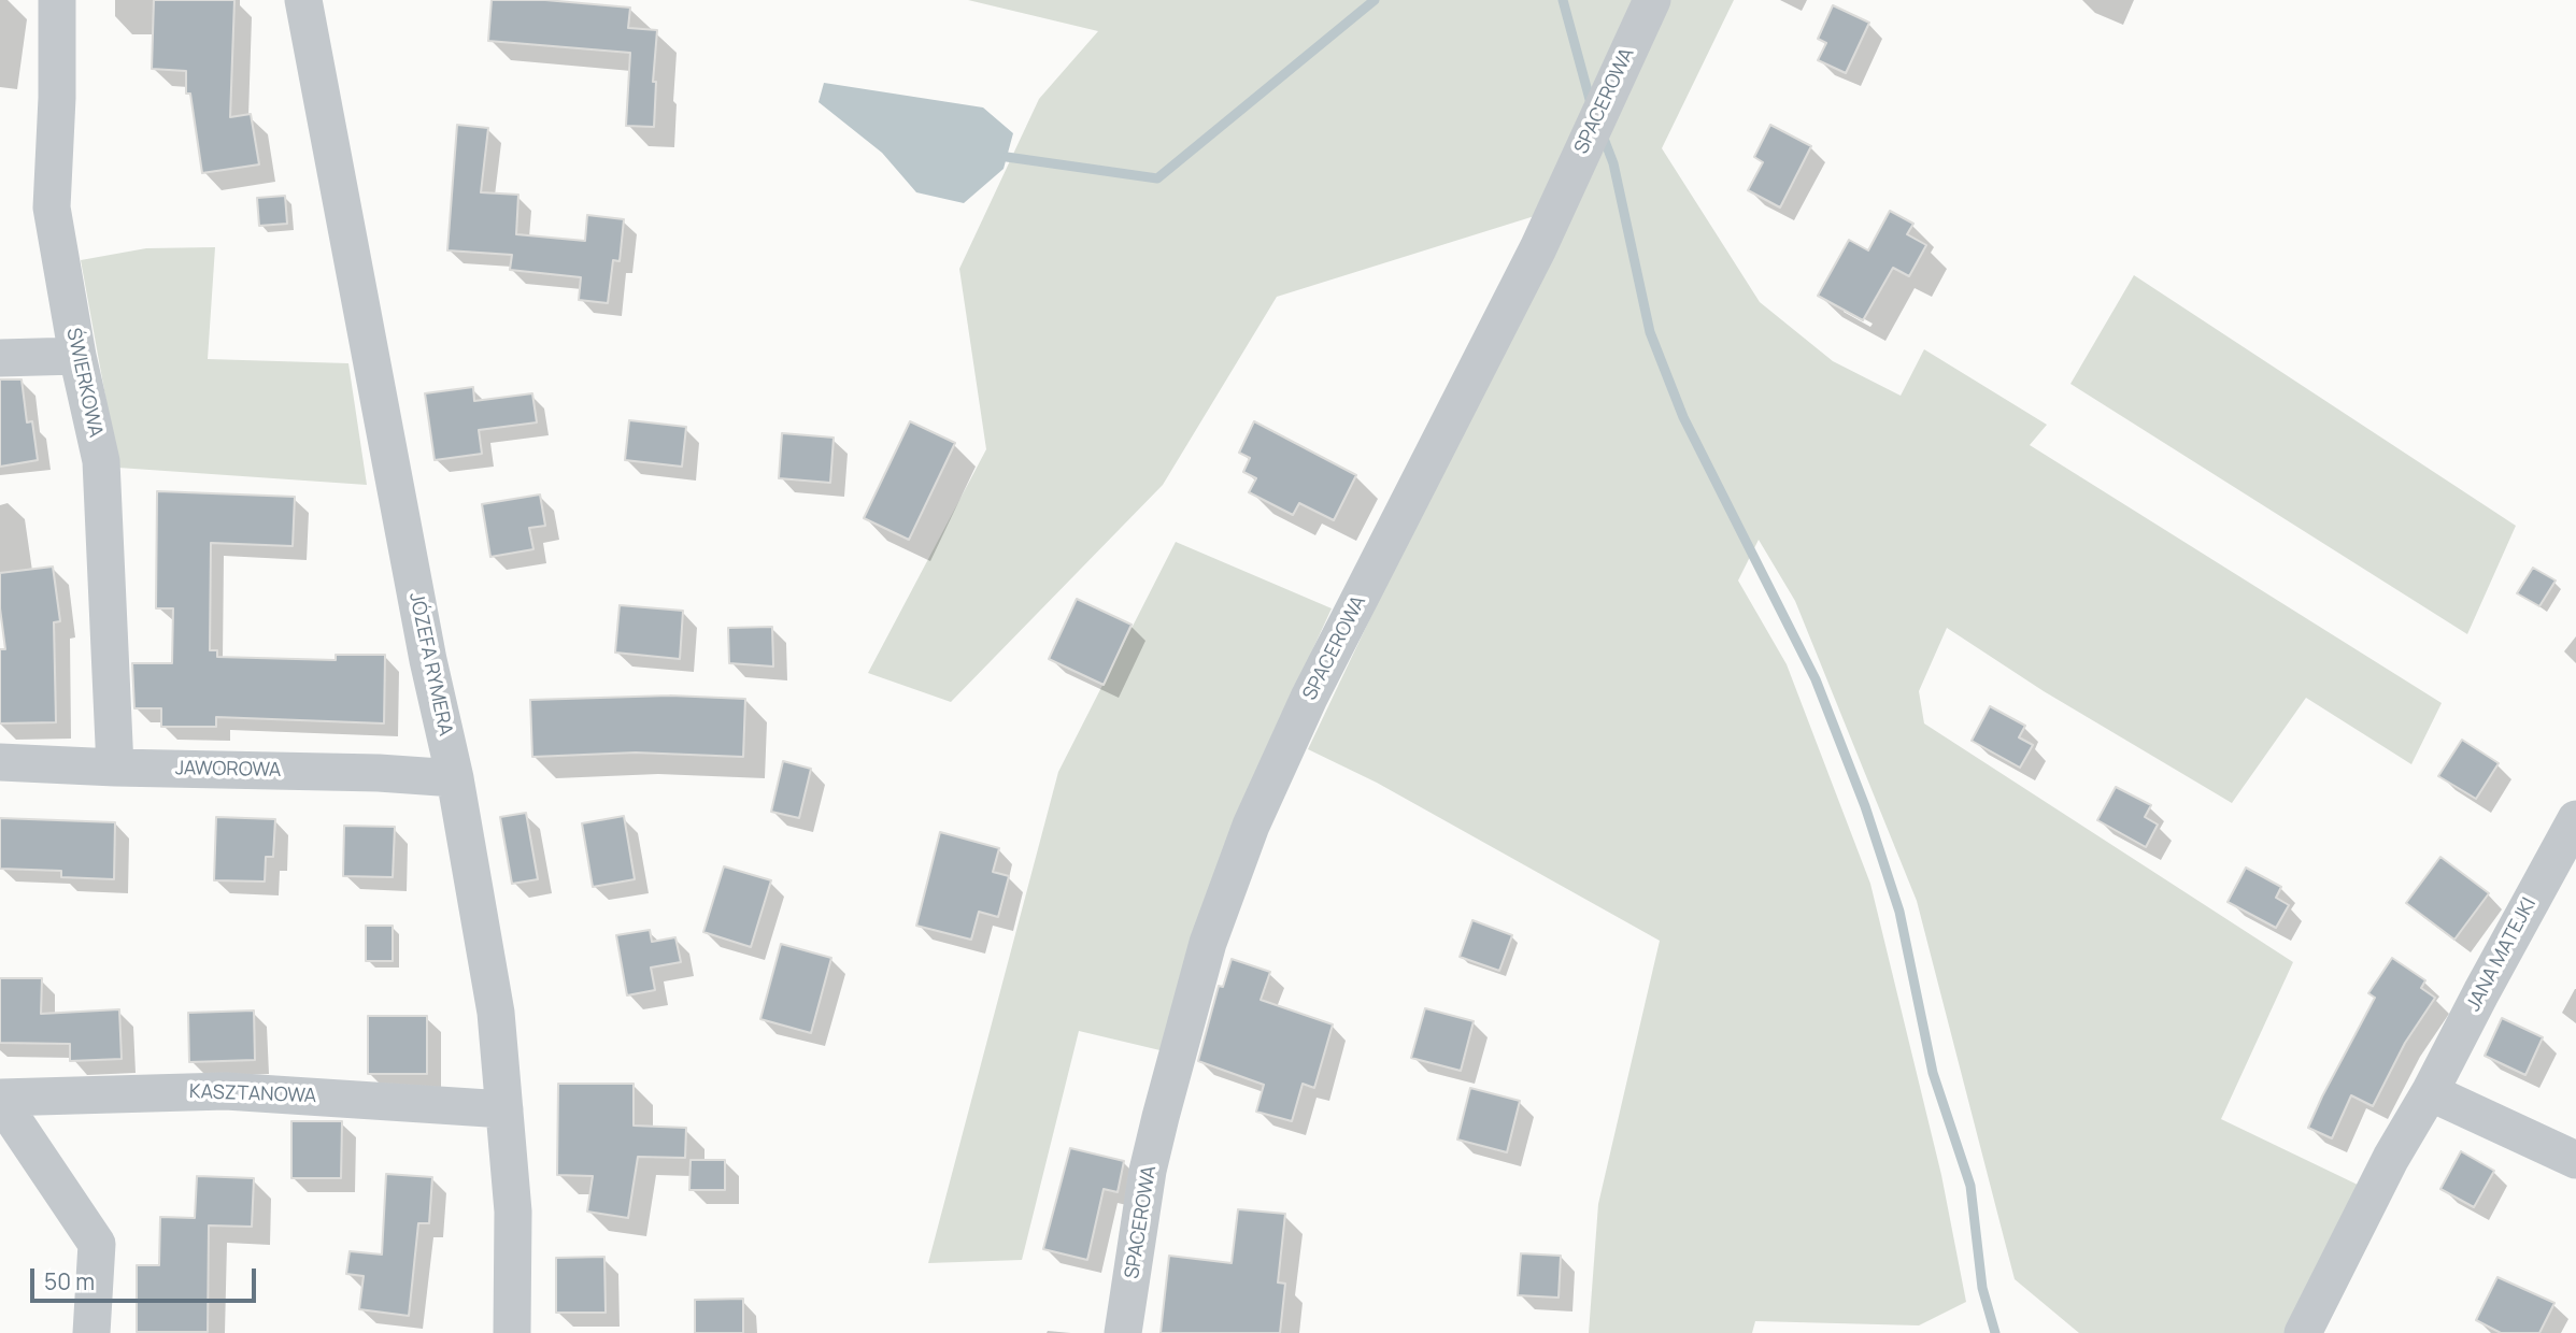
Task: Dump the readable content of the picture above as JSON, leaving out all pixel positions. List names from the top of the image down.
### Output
{
  "streets": {
    "street": [
      "SPACEROWA",
      "ŚWIERKOWA",
      "JÓZEFA RYMERA",
      "JAWOROWA",
      "JANA MATEJKI",
      "KASZTANOWA"
    ]
  },
  "crossings": [
    ["ŚWIERKOWA", "JAWOROWA"],
    ["JÓZEFA RYMERA", "JAWOROWA"],
    ["JÓZEFA RYMERA", "KASZTANOWA"]
  ],
  "scale_bar": "50 m"
}
